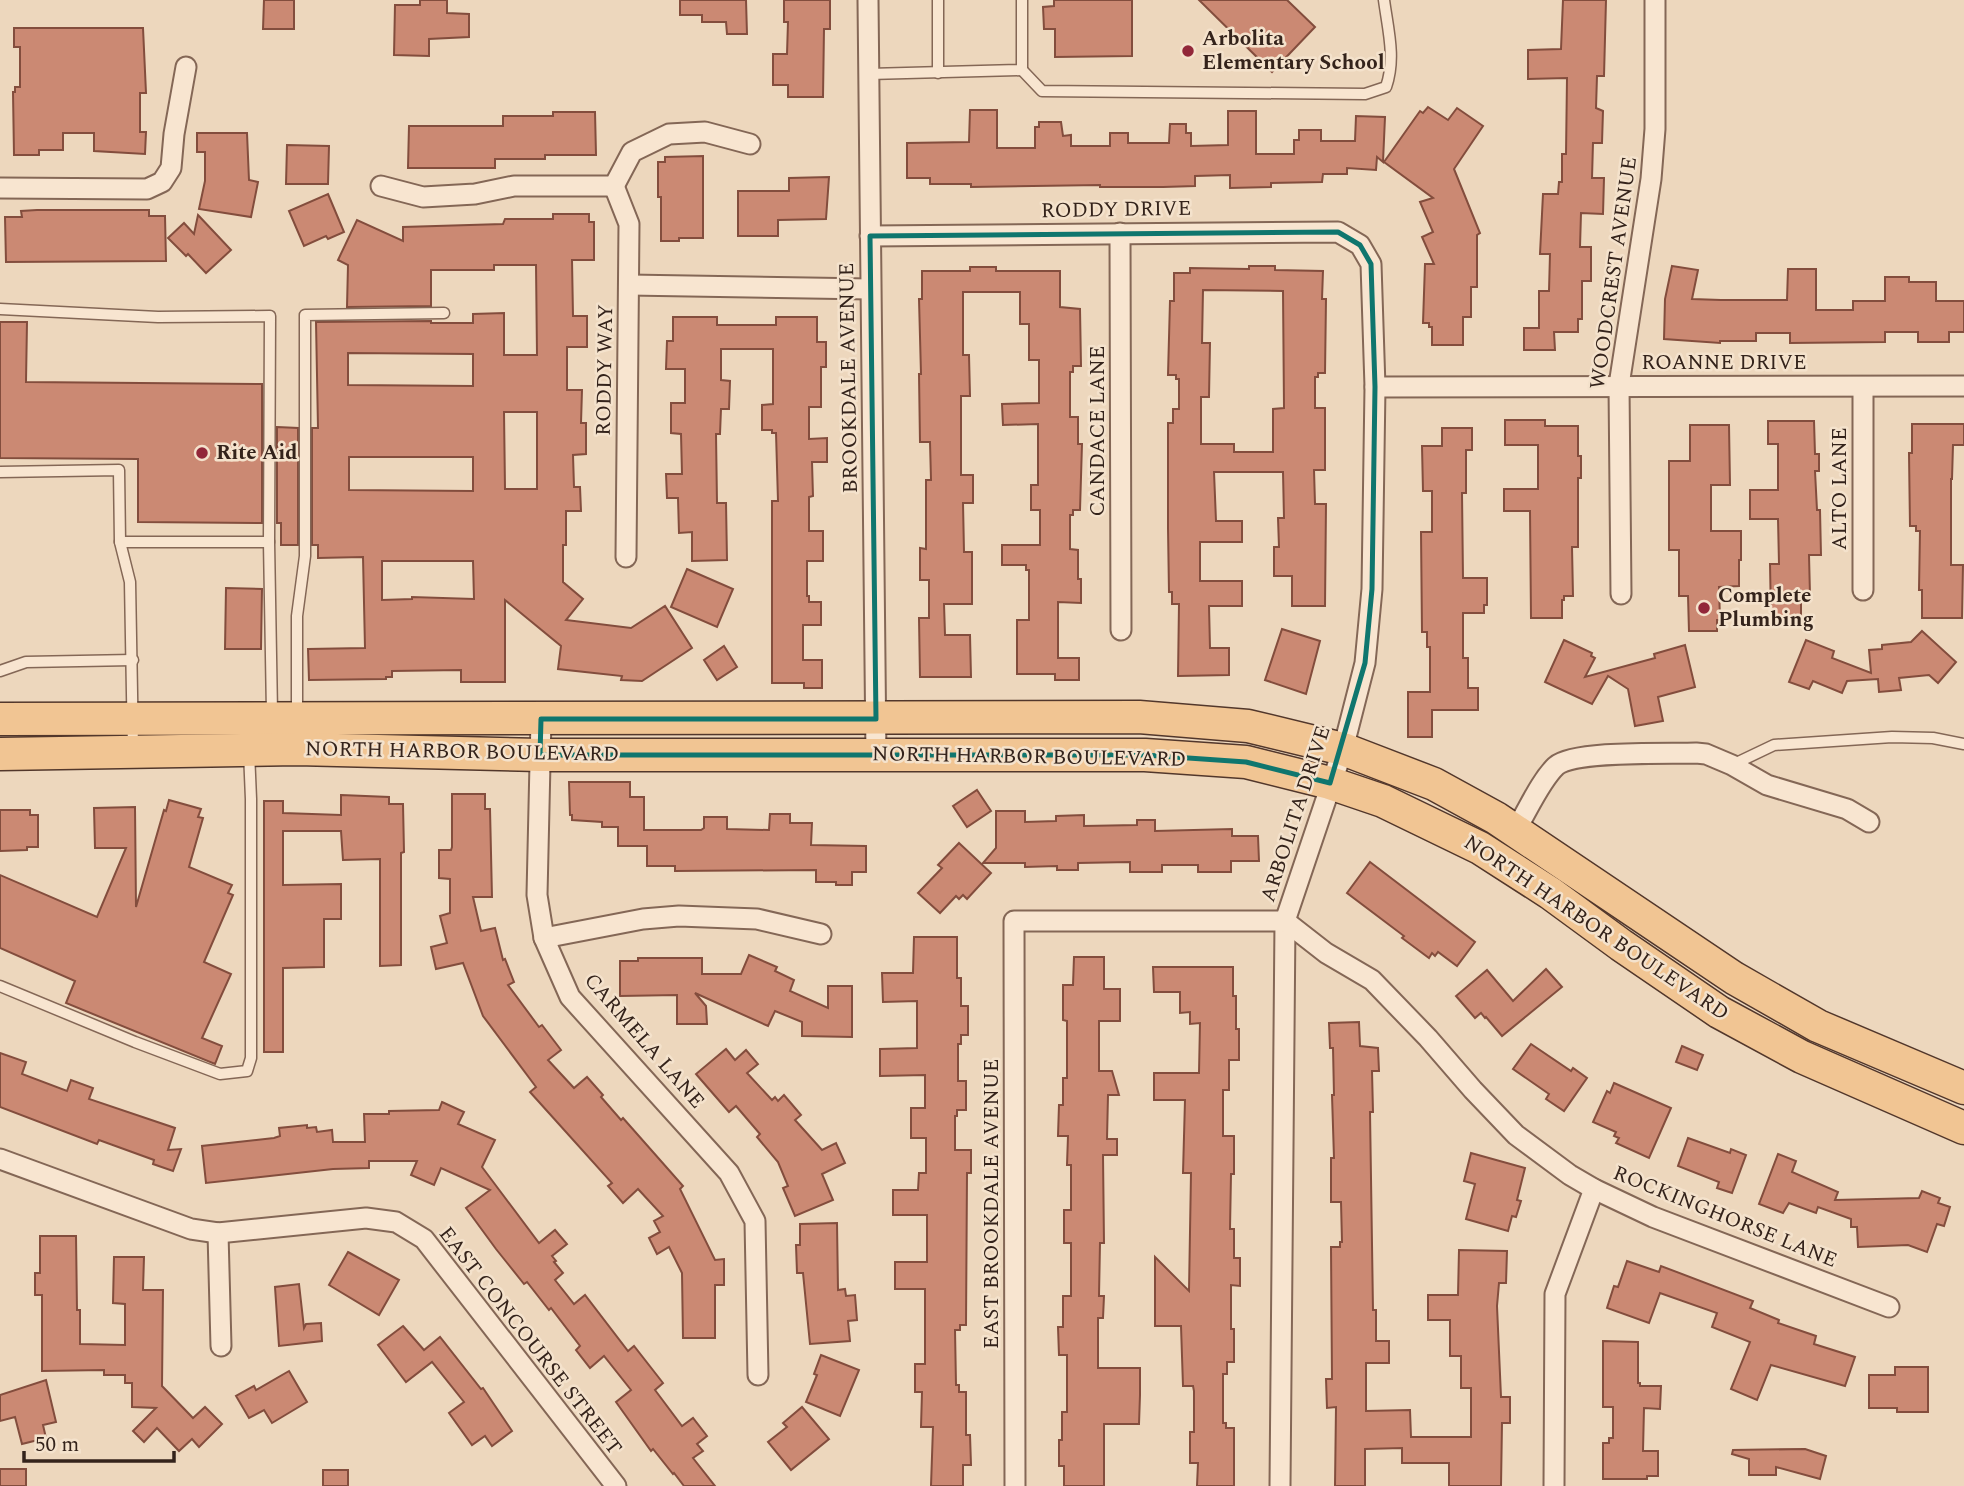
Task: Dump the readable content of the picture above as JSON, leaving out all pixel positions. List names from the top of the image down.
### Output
{
  "streets": {
    "main road": ["NORTH HARBOR BOULEVARD"],
    "street": [
      "RODDY DRIVE",
      "WOODCREST AVENUE",
      "ROANNE DRIVE",
      "RODDY WAY",
      "BROOKDALE AVENUE",
      "CANDACE LANE",
      "ALTO LANE",
      "ARBOLITA DRIVE",
      "CARMELA LANE",
      "EAST BROOKDALE AVENUE",
      "ROCKINGHORSE LANE",
      "EAST CONCOURSE STREET"
    ]
  },
  "crossings": [
    ["RODDY DRIVE", "BROOKDALE AVENUE"],
    ["RODDY DRIVE", "CANDACE LANE"],
    ["RODDY DRIVE", "ARBOLITA DRIVE"],
    ["WOODCREST AVENUE", "ROANNE DRIVE"],
    ["ROANNE DRIVE", "ALTO LANE"],
    ["ROANNE DRIVE", "ARBOLITA DRIVE"],
    ["BROOKDALE AVENUE", "NORTH HARBOR BOULEVARD"],
    ["NORTH HARBOR BOULEVARD", "ARBOLITA DRIVE"],
    ["NORTH HARBOR BOULEVARD", "CARMELA LANE"],
    ["ARBOLITA DRIVE", "EAST BROOKDALE AVENUE"],
    ["ARBOLITA DRIVE", "ROCKINGHORSE LANE"],
    ["EAST BROOKDALE AVENUE", "ROCKINGHORSE LANE"]
  ],
  "places": ["Arbolita Elementary School", "Rite Aid", "Complete Plumbing"],
  "scale_bar": "50 m"
}
